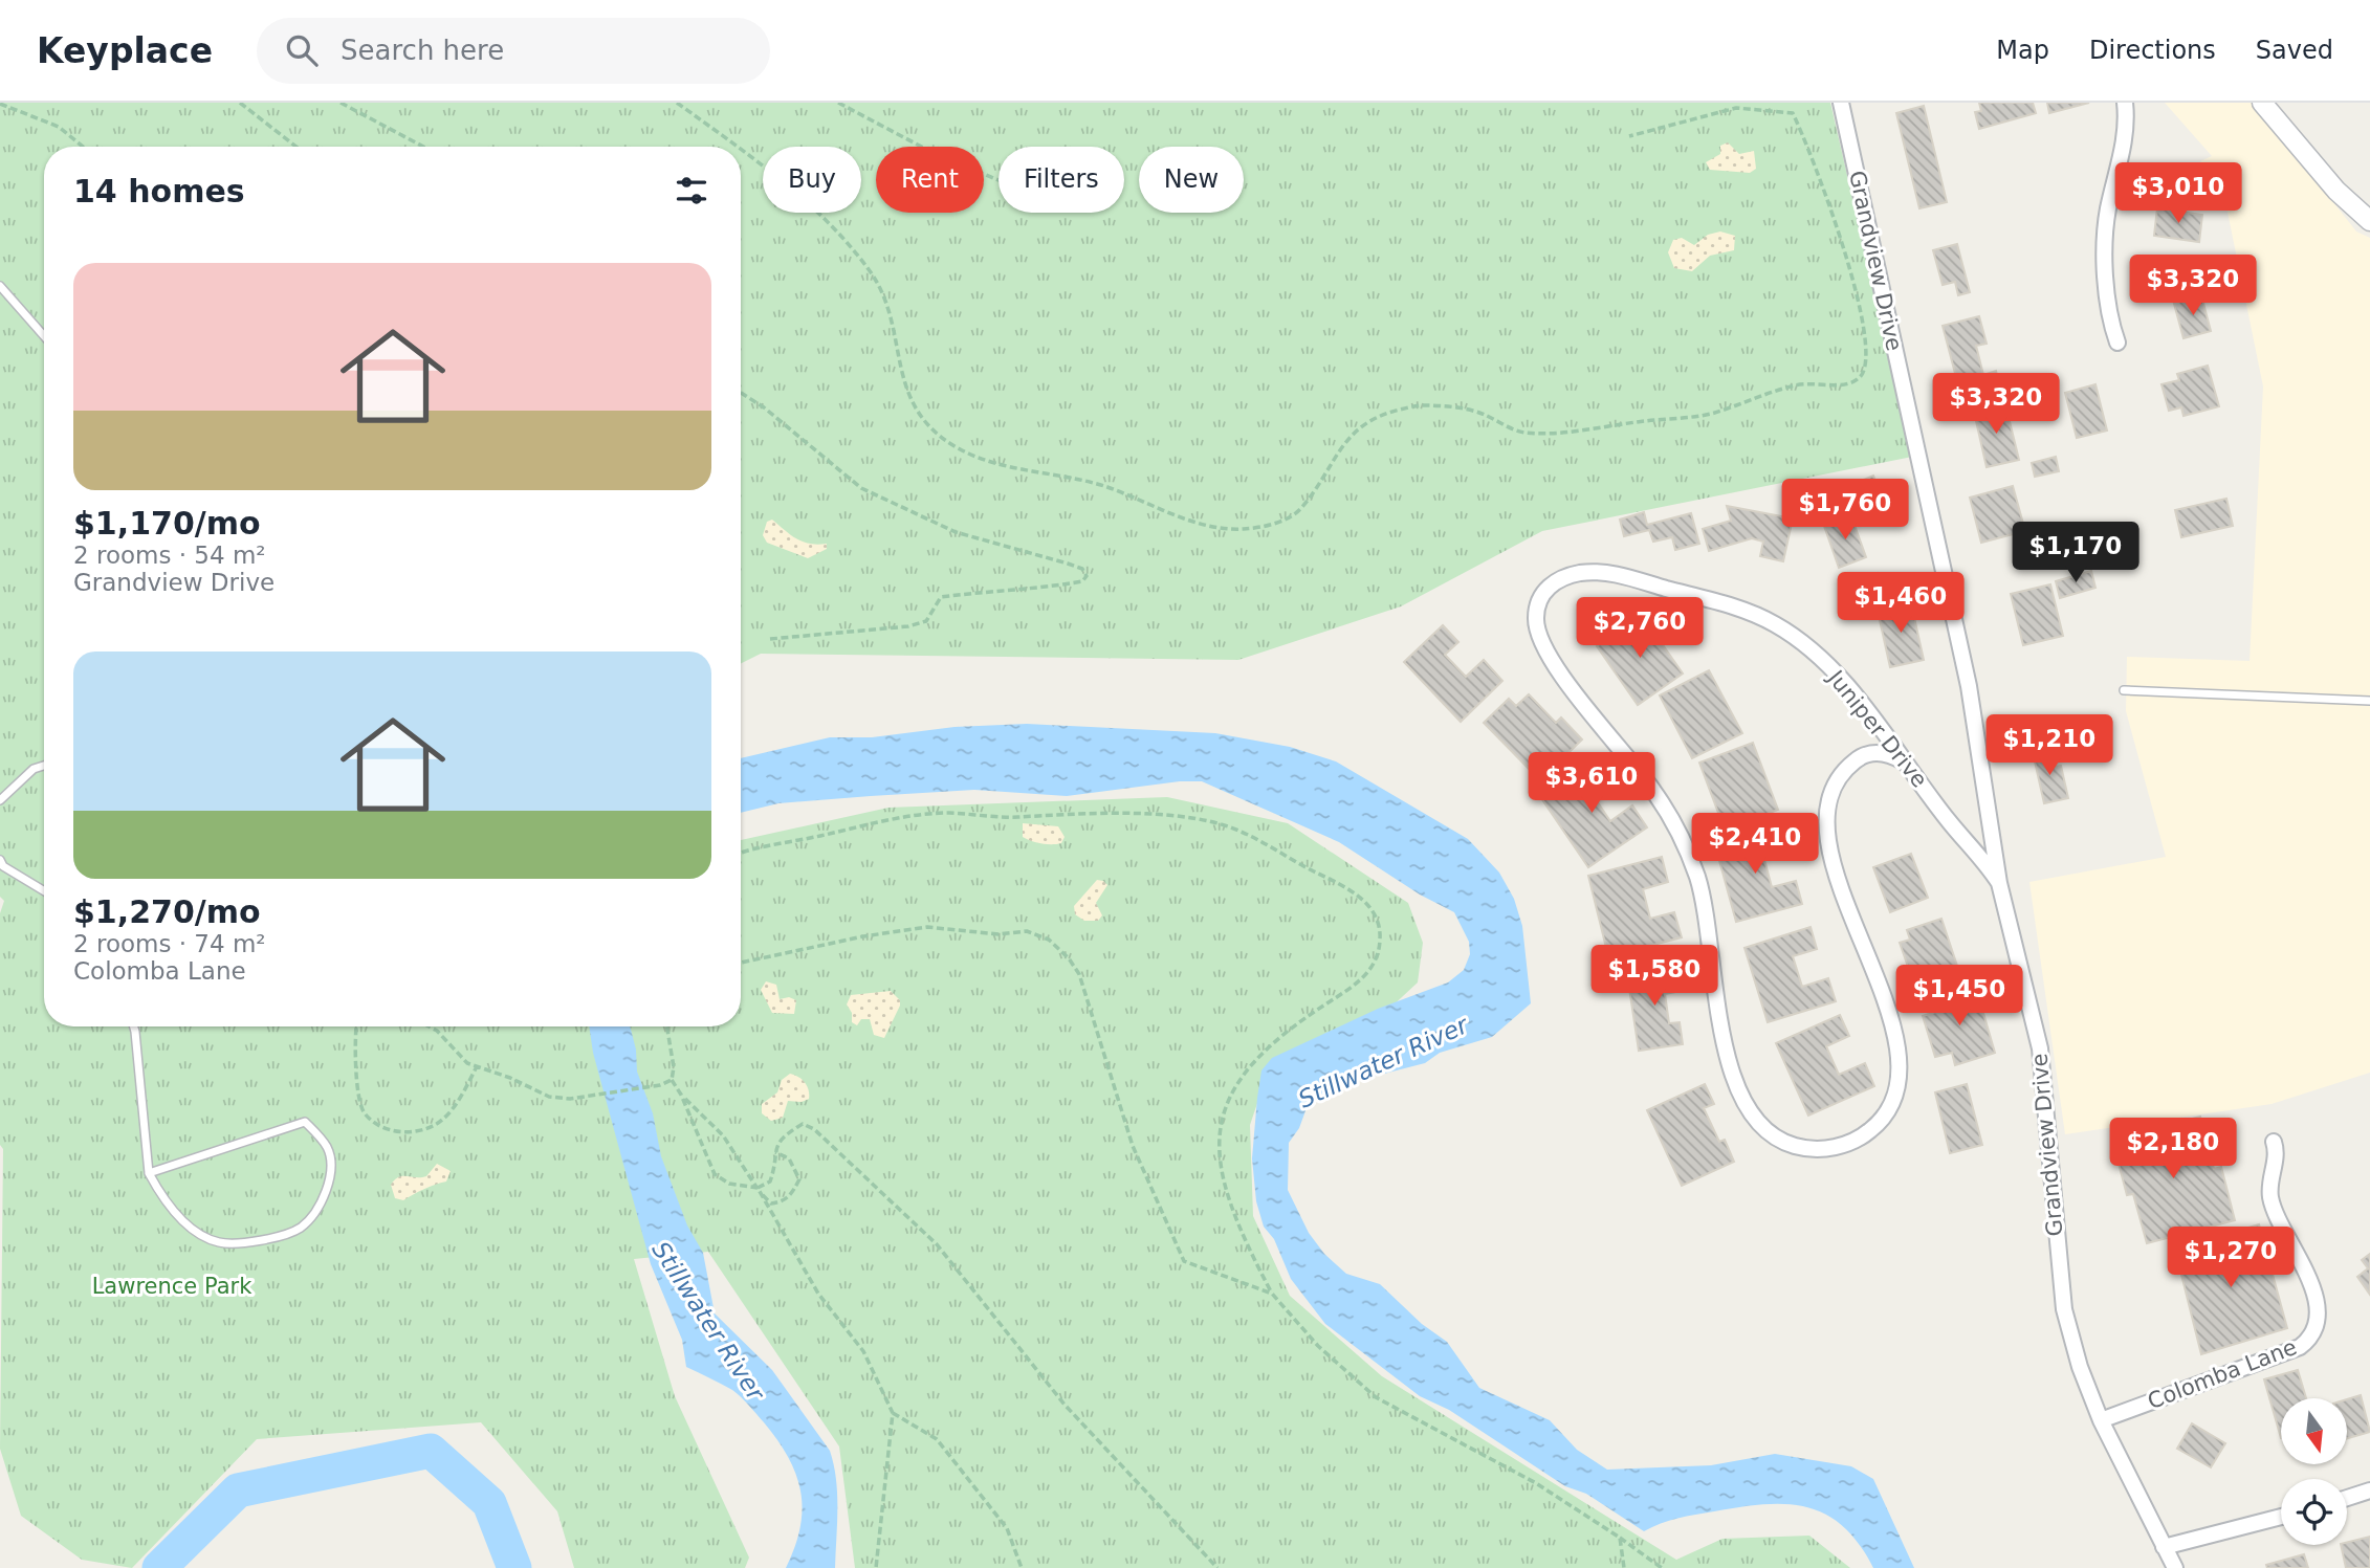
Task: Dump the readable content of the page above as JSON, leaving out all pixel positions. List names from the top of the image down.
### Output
{
  "streets": {
    "street": ["Grandview Drive", "Juniper Drive", "Colomba Lane"]
  },
  "crossings": [
    ["Grandview Drive", "Juniper Drive"],
    ["Grandview Drive", "Colomba Lane"]
  ],
  "water": ["Stillwater River"],
  "parks": ["Lawrence Park"],
  "north": "bottom",
  "page": {
    "header": "Keyplace",
    "search": "Search here",
    "nav": ["Map", "Directions", "Saved"],
    "chip": [
      "Buy",
      "Rent",
      "Filters",
      "New"
    ],
    "heading": "14 homes",
    "price": [
      "$3,010",
      "$3,320",
      "$3,320",
      "$1,760",
      "$1,170",
      "$1,460",
      "$2,760",
      "$1,210",
      "$3,610",
      "$2,410",
      "$1,580",
      "$1,450",
      "$2,180",
      "$1,270"
    ],
    "list": [
      {
        "name": "$1,170/mo",
        "note": "2 rooms · 54 m² · Grandview Drive"
      },
      {
        "name": "$1,270/mo",
        "note": "2 rooms · 74 m² · Colomba Lane"
      }
    ]
  }
}
